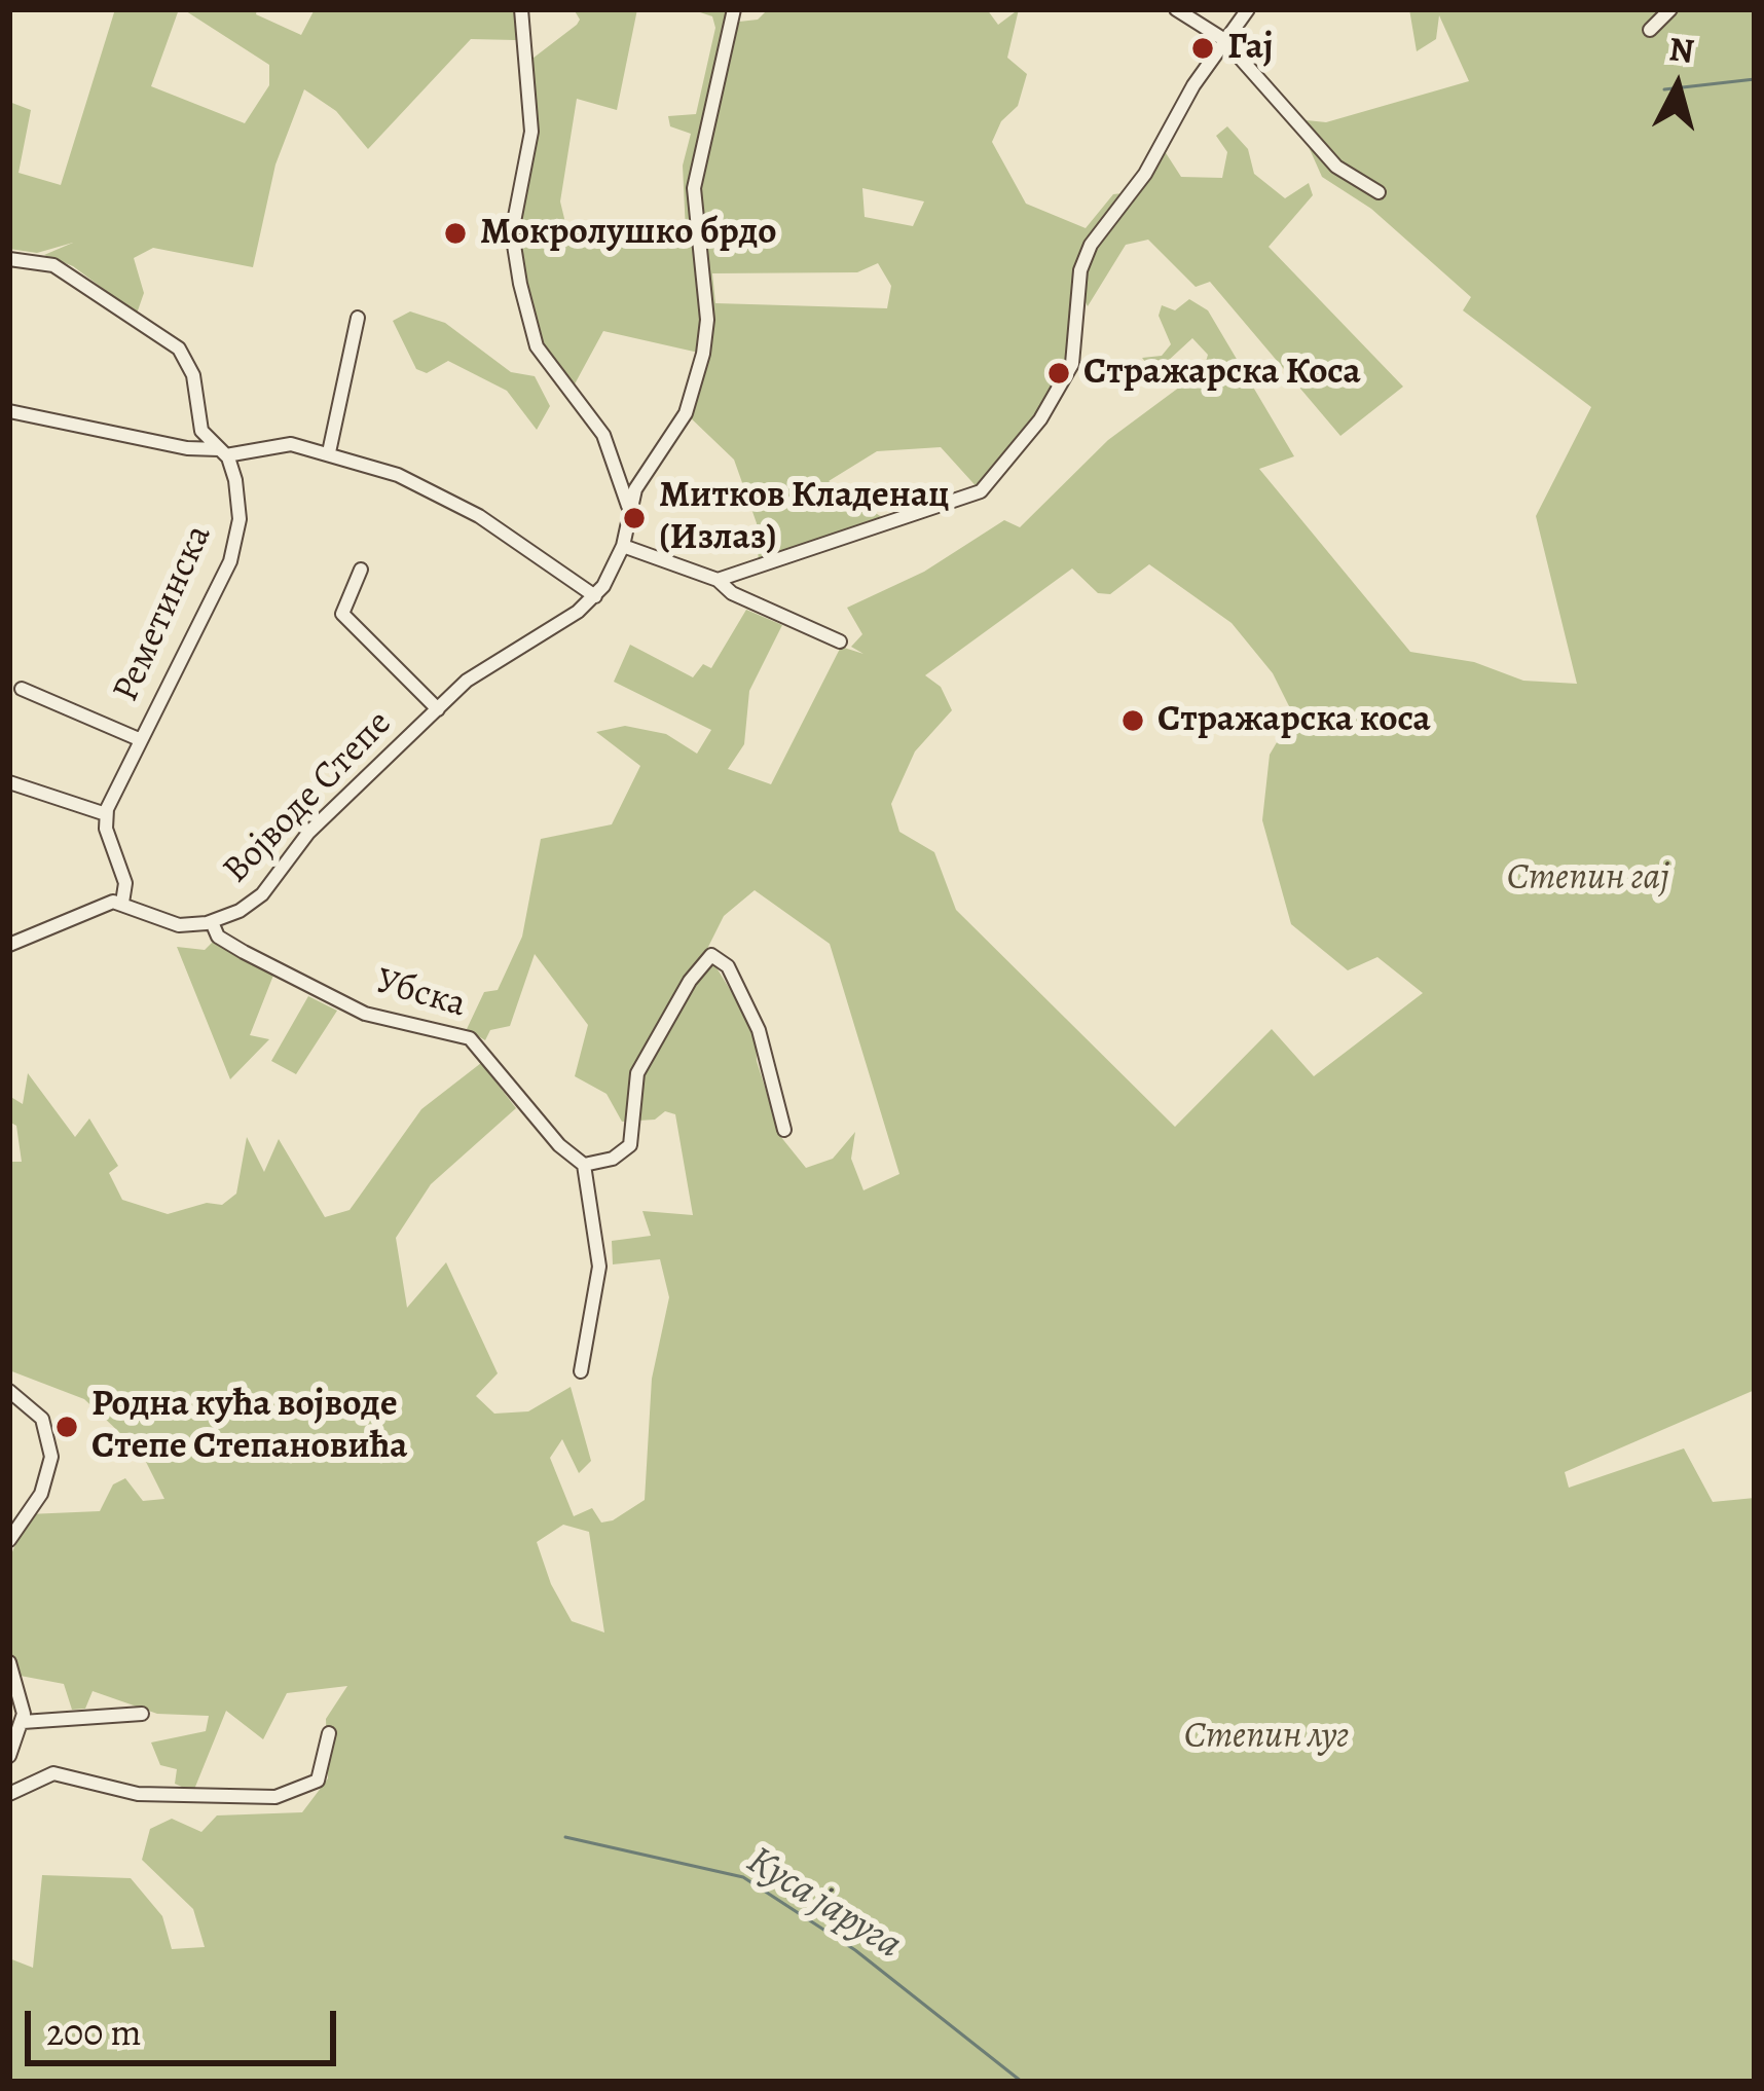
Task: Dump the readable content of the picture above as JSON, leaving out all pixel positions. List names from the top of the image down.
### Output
{
  "streets": {
    "street": ["Реметинска", "Војводе Степе", "Убска"]
  },
  "crossings": [
    ["Војводе Степе", "Убска"]
  ],
  "water": ["Куса јаруга"],
  "parks": ["Степин гај", "Степин луг"],
  "places": [
    "Гај",
    "Мокролушко брдо",
    "Стражарска Коса",
    "Митков Кладенац (Излаз)",
    "Стражарска коса",
    "Родна кућа војводе Степе Степановића"
  ],
  "scale_bar": "200 m",
  "north": "top"
}
